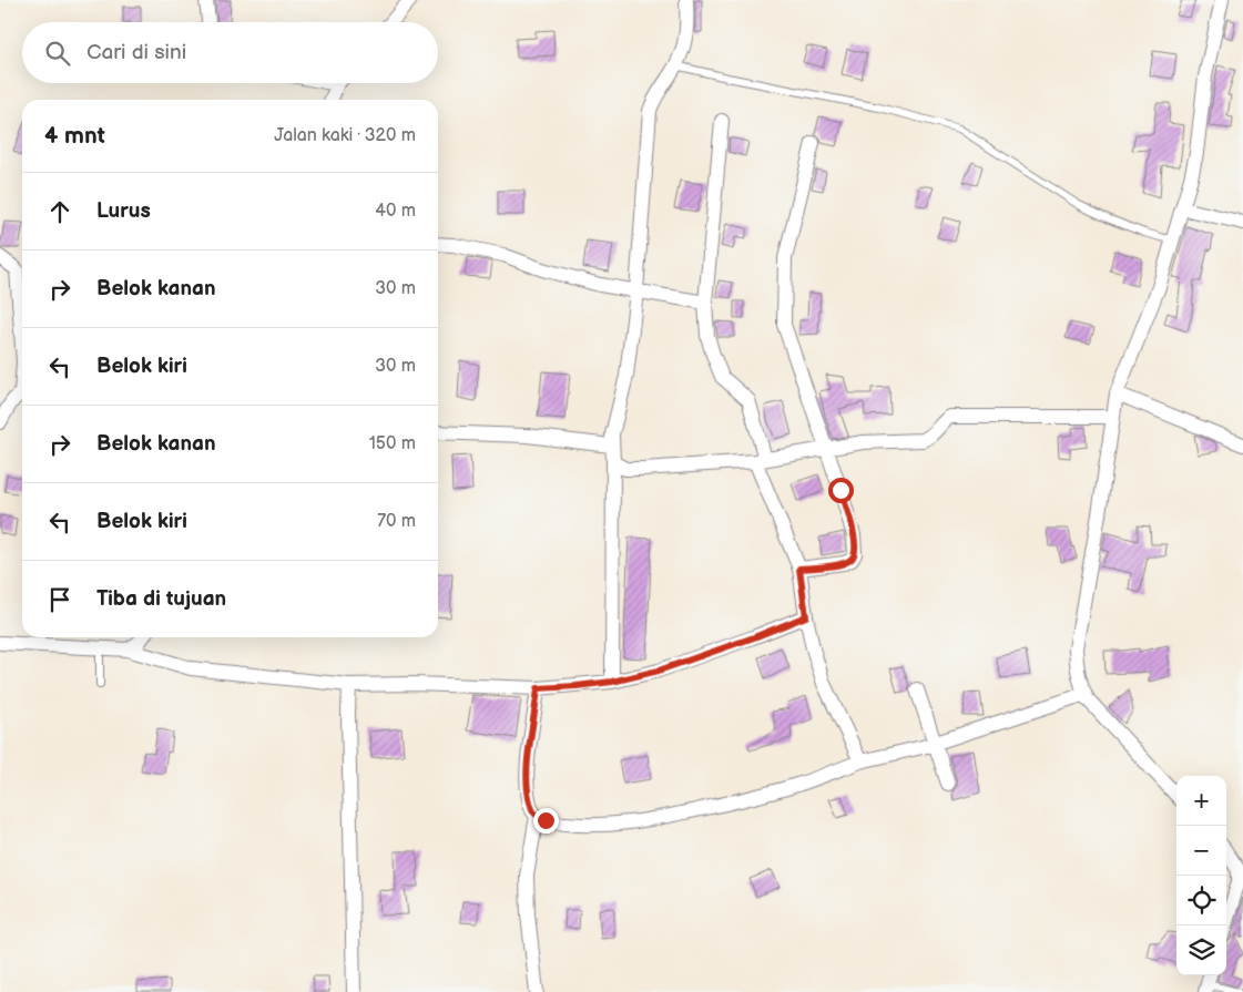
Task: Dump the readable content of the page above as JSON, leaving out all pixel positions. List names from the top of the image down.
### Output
{
  "page": {
    "search": "Cari di sini",
    "heading": ["4 mnt", "Jalan kaki · 320 m"],
    "list": [
      ["Lurus", "40 m"],
      ["Belok kanan", "30 m"],
      ["Belok kiri", "30 m"],
      ["Belok kanan", "150 m"],
      ["Belok kiri", "70 m"],
      "Tiba di tujuan"
    ],
    "map_buttons": ["+", "−"]
  }
}
